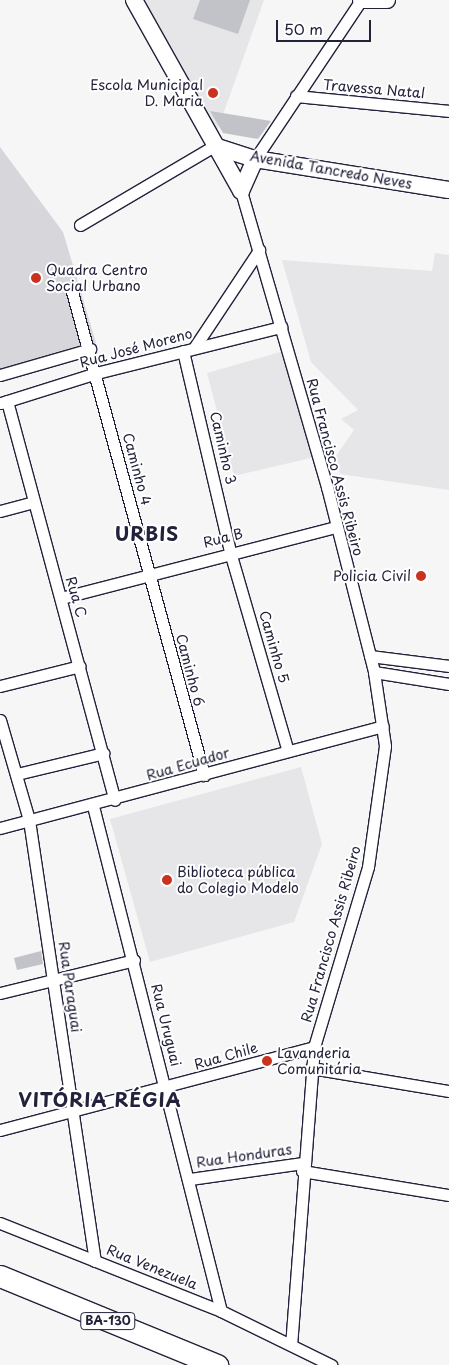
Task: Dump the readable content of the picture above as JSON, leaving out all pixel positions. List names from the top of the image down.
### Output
{
  "streets": {
    "highway": ["BA-130"],
    "street": [
      "Travessa Natal",
      "Avenida Tancredo Neves",
      "Rua José Moreno",
      "Caminho 3",
      "Rua Francisco Assis Ribeiro",
      "Caminho 4",
      "Rua B",
      "Rua C",
      "Caminho 5",
      "Caminho 6",
      "Rua Ecuador",
      "Rua Paraguai",
      "Rua Uruguai",
      "Rua Chile",
      "Rua Honduras",
      "Rua Venezuela"
    ]
  },
  "crossings": [
    ["Rua José Moreno", "Caminho 3"],
    ["Rua José Moreno", "Rua Francisco Assis Ribeiro"],
    ["Rua José Moreno", "Caminho 4"],
    ["Rua José Moreno", "Rua C"],
    ["Caminho 3", "Rua B"],
    ["Caminho 3", "Caminho 5"],
    ["Rua Francisco Assis Ribeiro", "Rua B"],
    ["Rua Francisco Assis Ribeiro", "Rua Ecuador"],
    ["Rua Francisco Assis Ribeiro", "Rua Chile"],
    ["Rua Francisco Assis Ribeiro", "Rua Honduras"],
    ["Rua Francisco Assis Ribeiro", "Rua Venezuela"],
    ["Caminho 4", "Rua B"],
    ["Caminho 4", "Caminho 6"],
    ["Rua B", "Rua C"],
    ["Rua B", "Caminho 5"],
    ["Rua B", "Caminho 6"],
    ["Rua C", "Rua Ecuador"],
    ["Caminho 5", "Rua Ecuador"],
    ["Caminho 6", "Rua Ecuador"],
    ["Rua Ecuador", "Rua Paraguai"],
    ["Rua Ecuador", "Rua Uruguai"],
    ["Rua Paraguai", "Rua Chile"],
    ["Rua Paraguai", "Rua Venezuela"],
    ["Rua Uruguai", "Rua Chile"],
    ["Rua Uruguai", "Rua Honduras"],
    ["Rua Uruguai", "Rua Venezuela"]
  ],
  "districts": ["URBIS", "VITÓRIA RÉGIA"],
  "places": [
    "Escola Municipal D. Maria",
    "Quadra Centro Social Urbano",
    "Policia Civil",
    "Biblioteca pública do Colegio Modelo",
    "Lavanderia Comunitária"
  ],
  "scale_bar": "50 m"
}
